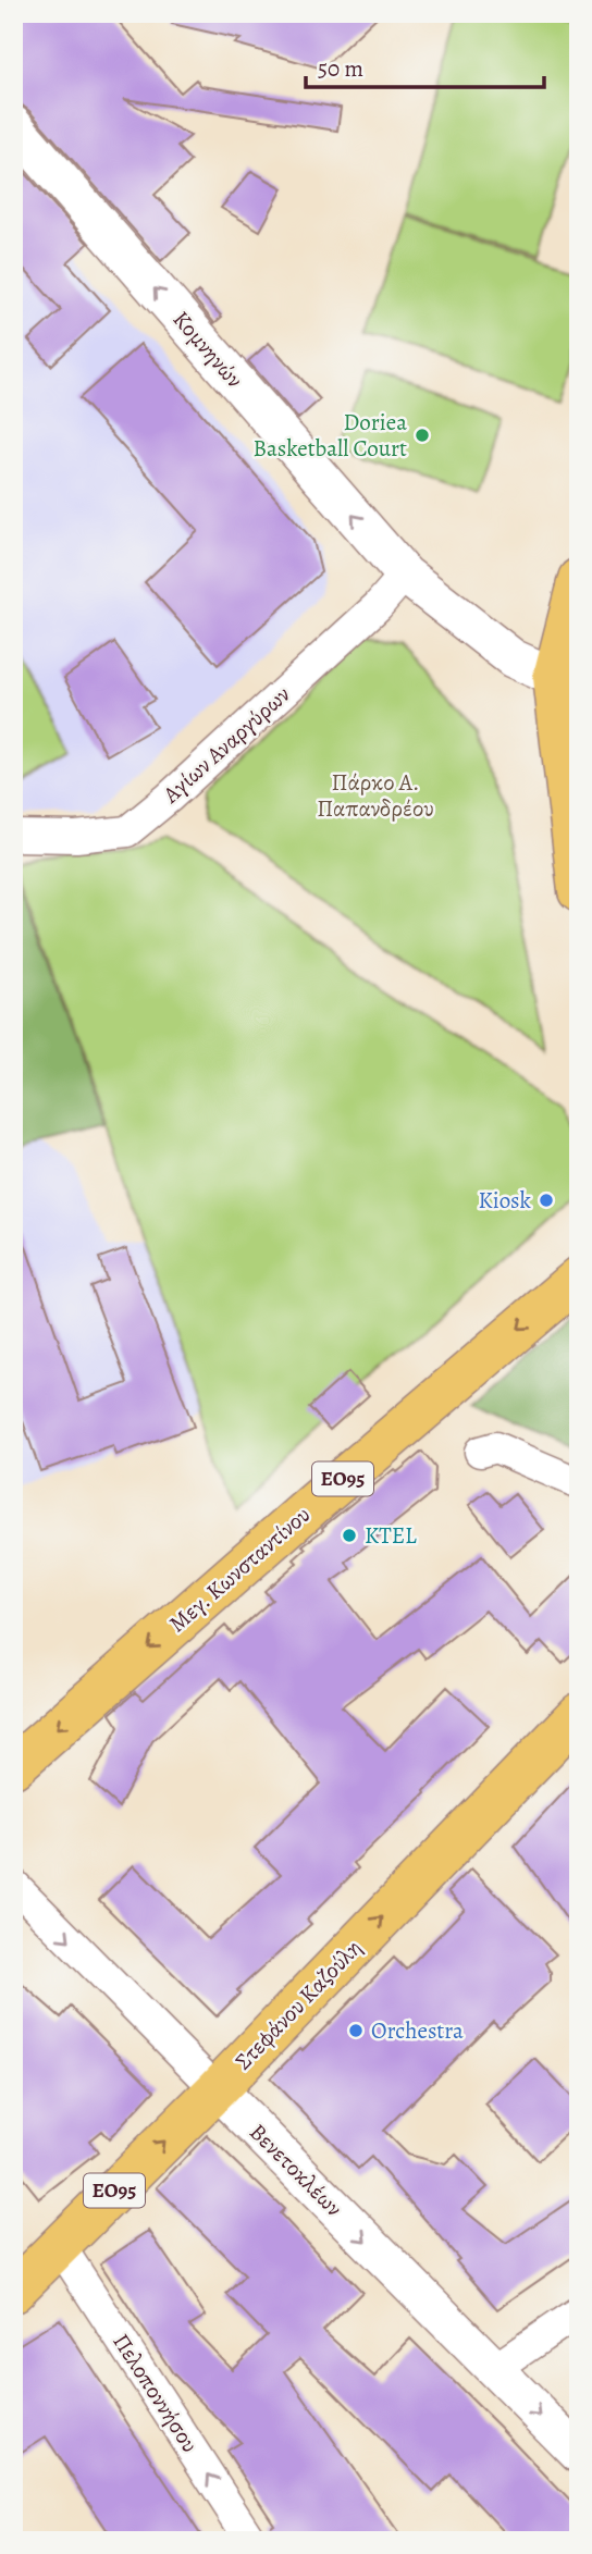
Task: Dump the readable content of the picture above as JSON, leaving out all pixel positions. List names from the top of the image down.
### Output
{
  "streets": {
    "main road": ["ΕΟ95", "Μεγ. Κωνσταντίνου", "Στεφάνου Καζούλη"],
    "street": [
      "Κομνηνών",
      "Αγίων Αναργύρων",
      "Βενετοκλέων",
      "Πελοποννήσου"
    ]
  },
  "crossings": [
    ["Κομνηνών", "Αγίων Αναργύρων"],
    ["Στεφάνου Καζούλη", "Βενετοκλέων"],
    ["Στεφάνου Καζούλη", "Πελοποννήσου"]
  ],
  "one_way": [
    "Κομνηνών",
    "Μεγ. Κωνσταντίνου",
    "Στεφάνου Καζούλη",
    "Βενετοκλέων",
    "Πελοποννήσου"
  ],
  "parks": ["Πάρκο Α. Παπανδρέου"],
  "places": [
    "Doriea Basketball Court",
    "Kiosk",
    "KTEL",
    "Orchestra"
  ],
  "scale_bar": "50 m"
}
